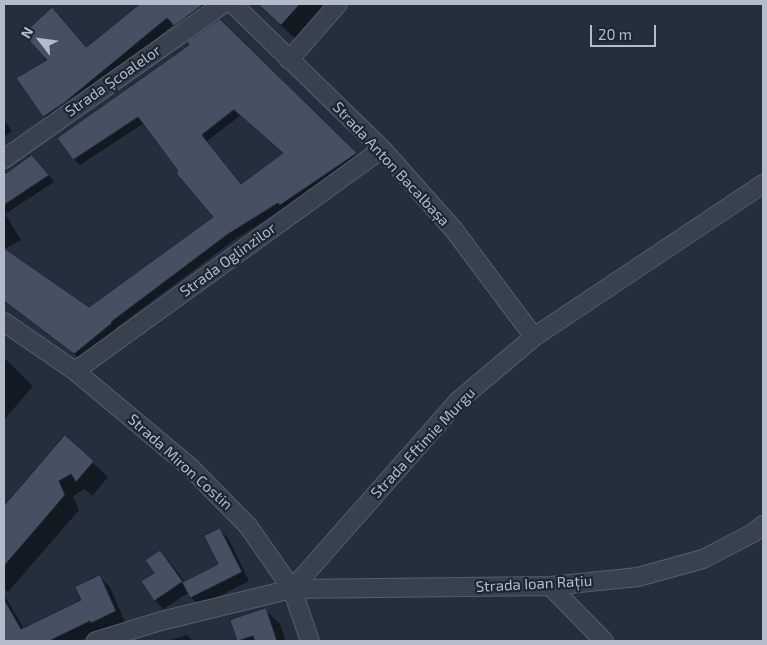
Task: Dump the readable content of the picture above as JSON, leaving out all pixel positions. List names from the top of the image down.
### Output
{
  "streets": {
    "street": [
      "Strada Școalelor",
      "Strada Anton Bacalbașa",
      "Strada Oglinzilor",
      "Strada Eftimie Murgu",
      "Strada Miron Costin",
      "Strada Ioan Rațiu"
    ]
  },
  "crossings": [
    ["Strada Anton Bacalbașa", "Strada Oglinzilor"],
    ["Strada Anton Bacalbașa", "Strada Eftimie Murgu"],
    ["Strada Oglinzilor", "Strada Miron Costin"],
    ["Strada Eftimie Murgu", "Strada Miron Costin"],
    ["Strada Eftimie Murgu", "Strada Ioan Rațiu"],
    ["Strada Miron Costin", "Strada Ioan Rațiu"]
  ],
  "scale_bar": "20 m",
  "north": "top left"
}
